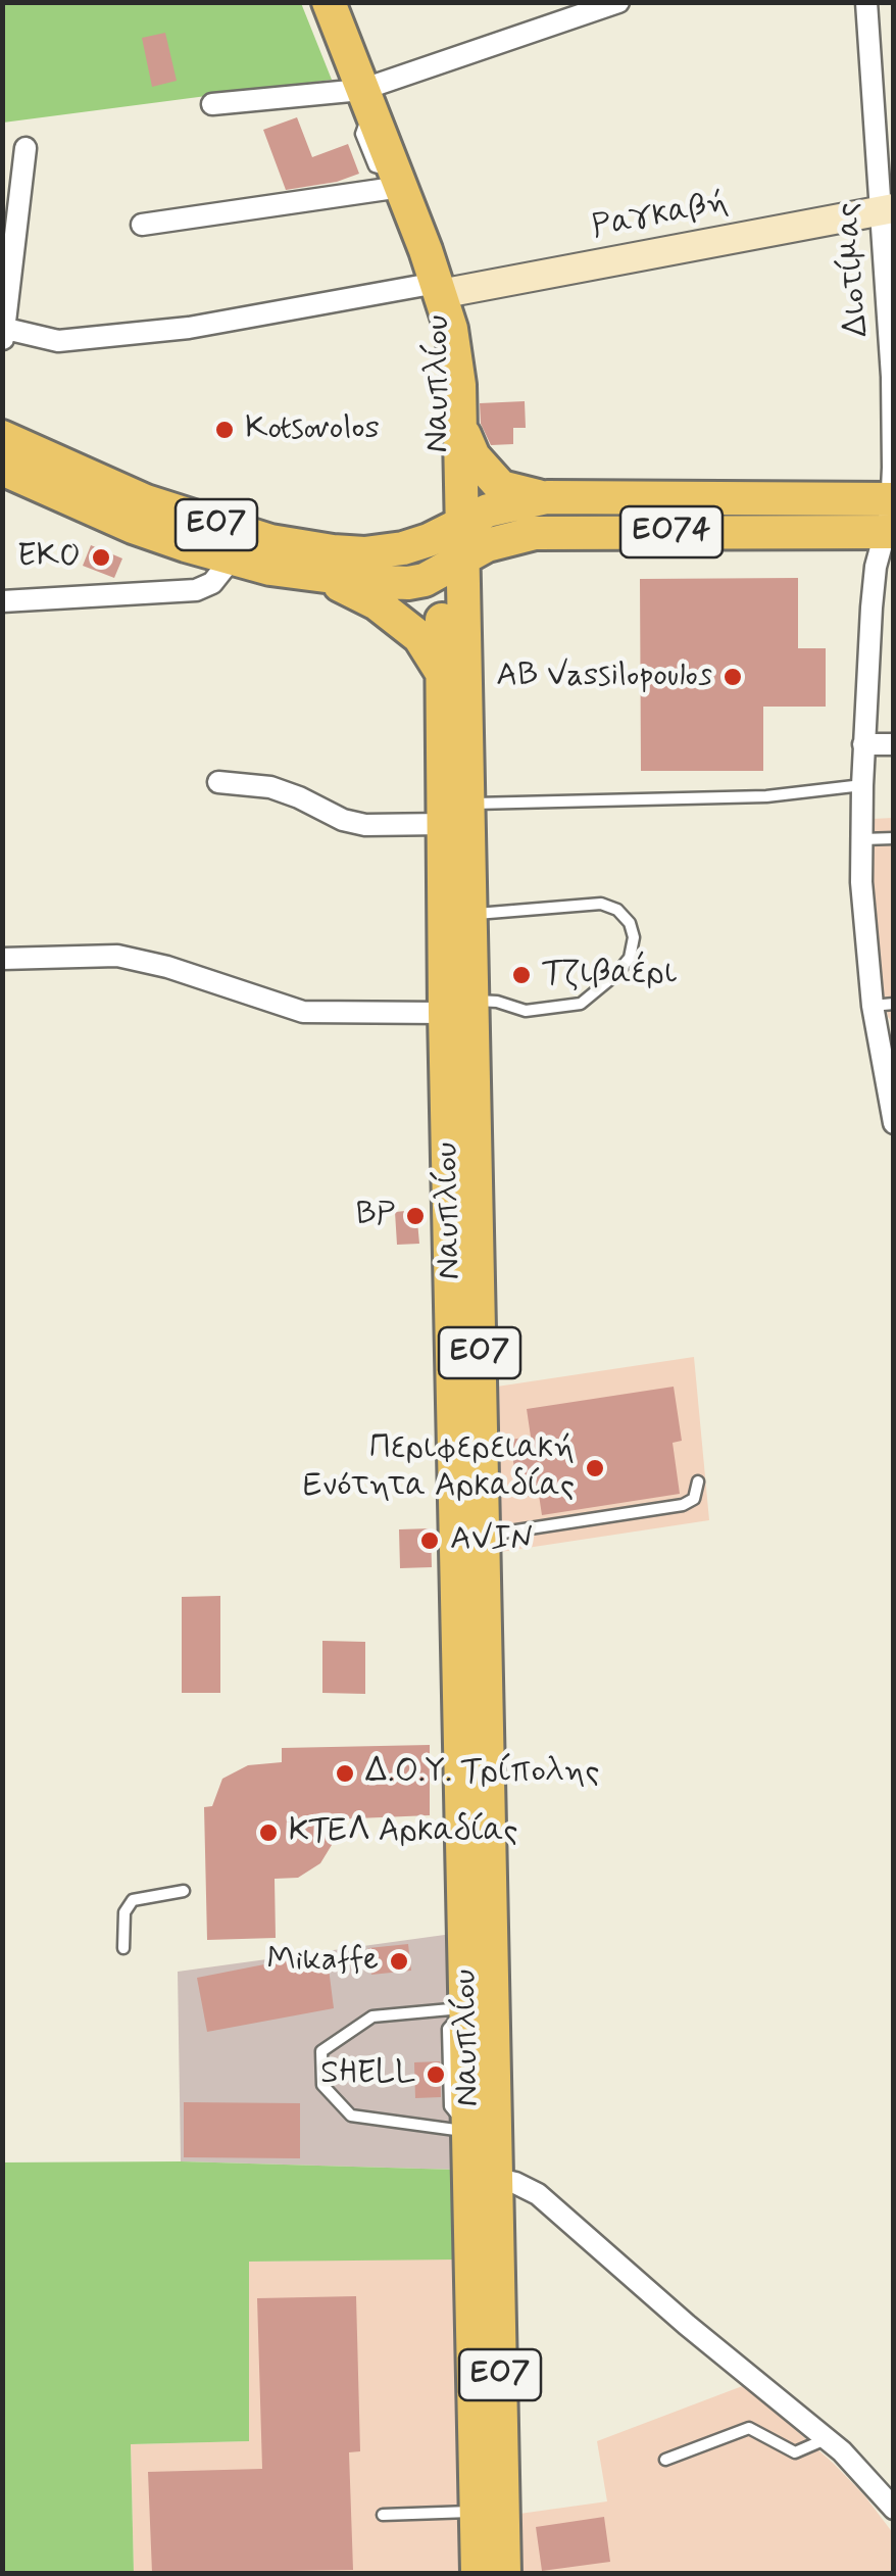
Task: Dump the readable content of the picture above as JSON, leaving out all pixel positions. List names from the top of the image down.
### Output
{
  "streets": {
    "main road": ["Ναυπλίου", "ΕΟ7", "ΕΟ74"],
    "street": ["Ραγκαβή", "Διοτίμας"]
  },
  "crossings": [
    ["Ραγκαβή", "Διοτίμας"],
    ["Ραγκαβή", "Ναυπλίου"],
    ["Διοτίμας", "ΕΟ74"],
    ["Ναυπλίου", "ΕΟ7"],
    ["Ναυπλίου", "ΕΟ74"],
    ["ΕΟ7", "ΕΟ74"]
  ],
  "places": [
    "Kotsovolos",
    "EKO",
    "AB Vassilopoulos",
    "Τζιβαέρι",
    "BP",
    "Περιφερειακή Ενότητα Αρκαδίας",
    "AVIN",
    "Δ.Ο.Υ. Τρίπολης",
    "ΚΤΕΛ Αρκαδίας",
    "Mikaffe",
    "SHELL"
  ]
}
